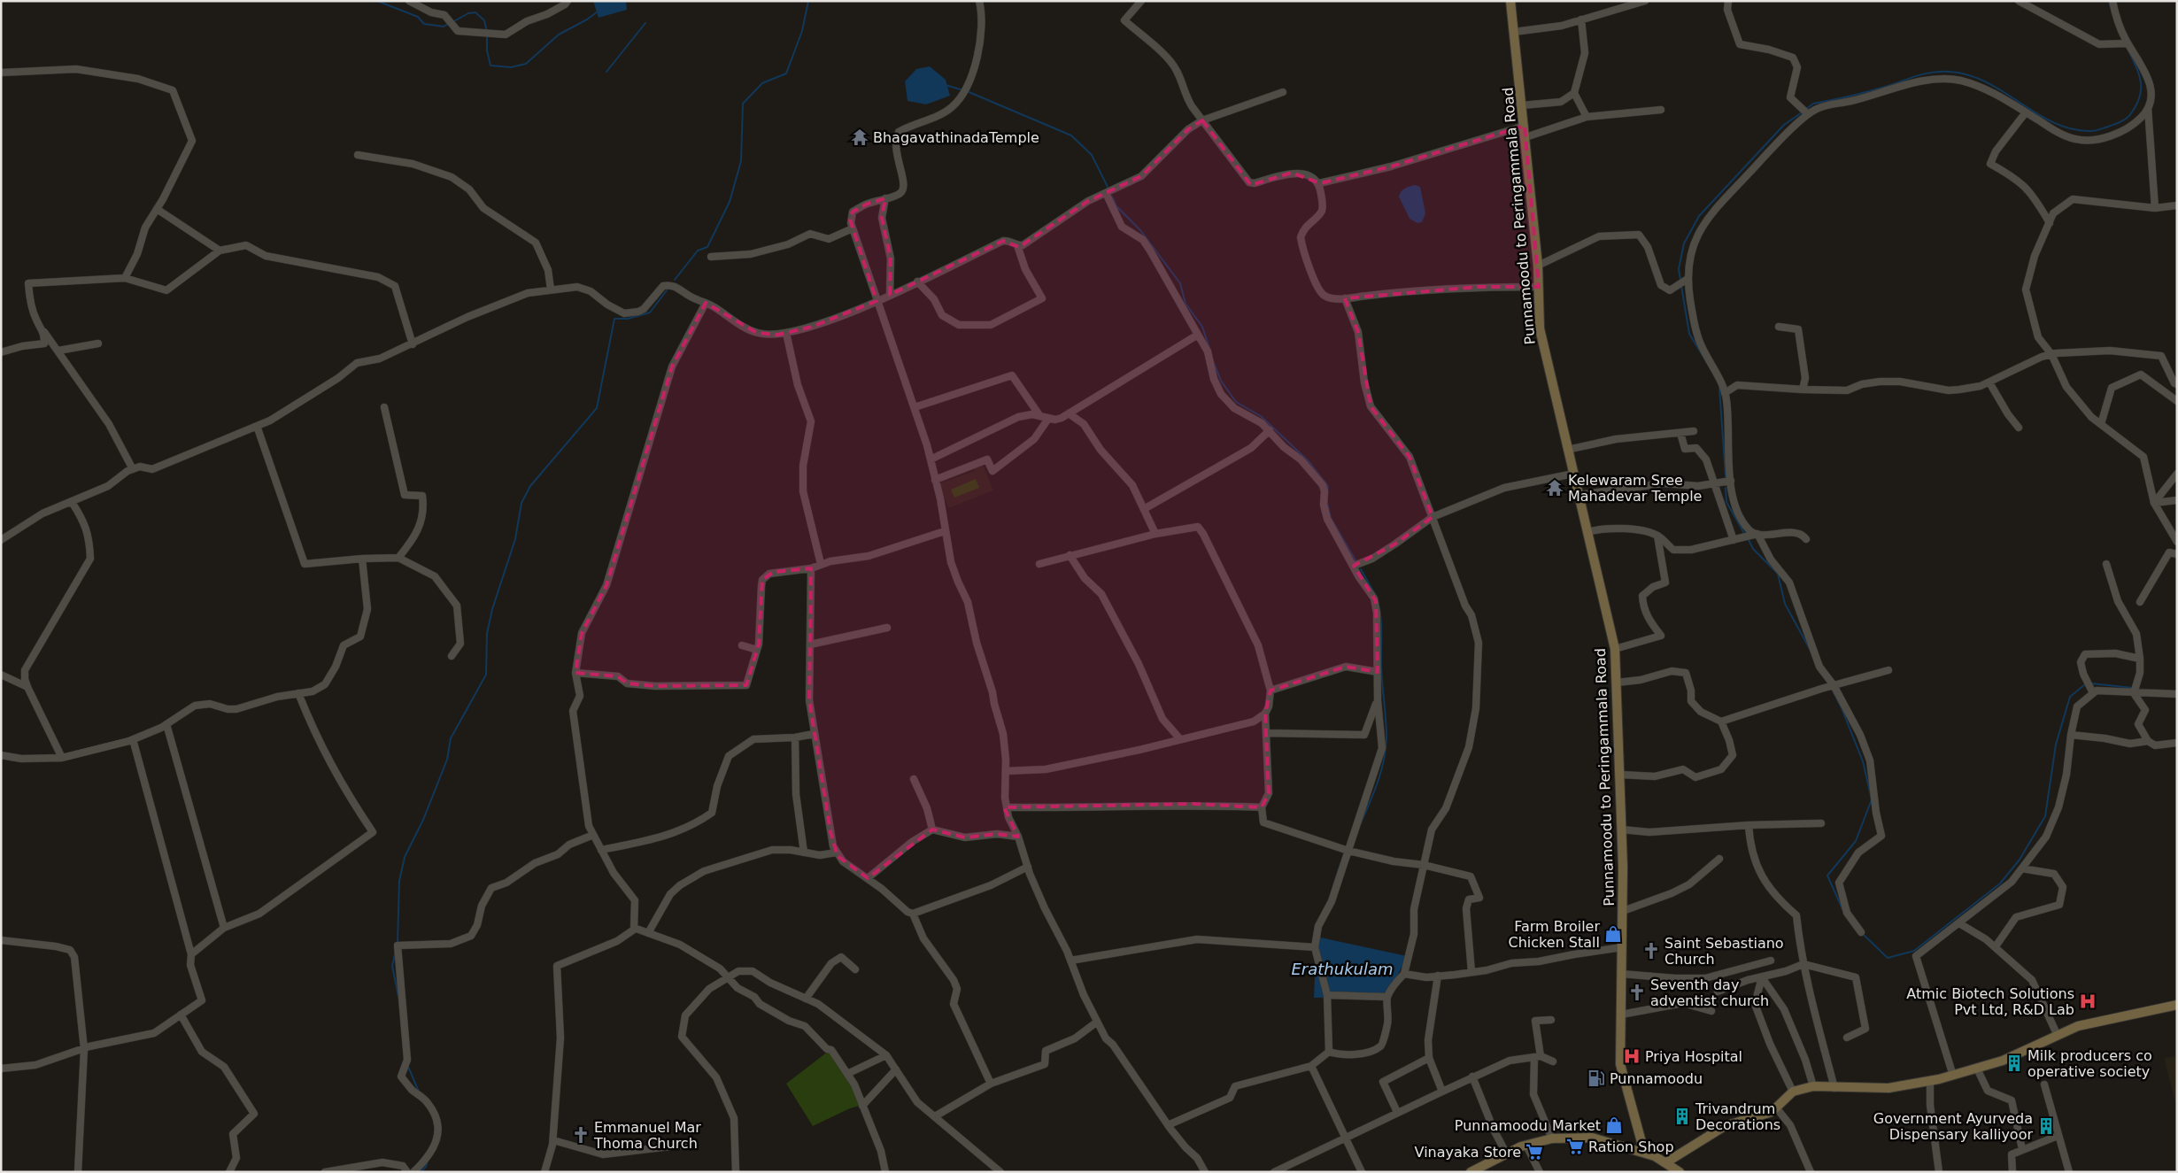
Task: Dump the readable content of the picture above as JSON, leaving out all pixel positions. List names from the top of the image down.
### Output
{
  "streets": {
    "main road": ["Punnamoodu to Peringammala Road"]
  },
  "water": ["Erathukulam"],
  "places": {
    "temple": ["BhagavathinadaTemple", "Kelewaram Sree Mahadevar Temple"],
    "shop": ["Farm Broiler Chicken Stall", "Punnamoodu Market"],
    "church": ["Saint Sebastiano Church", "Seventh day adventist church", "Emmanuel Mar Thoma Church"],
    "hospital": ["Atmic Biotech Solutions Pvt Ltd, R&D Lab", "Priya Hospital"],
    "building": ["Milk producers co operative society", "Trivandrum Decorations", "Government Ayurveda Dispensary kalliyoor"],
    "fuel station": ["Punnamoodu"],
    "supermarket": ["Ration Shop", "Vinayaka Store"]
  }
}
